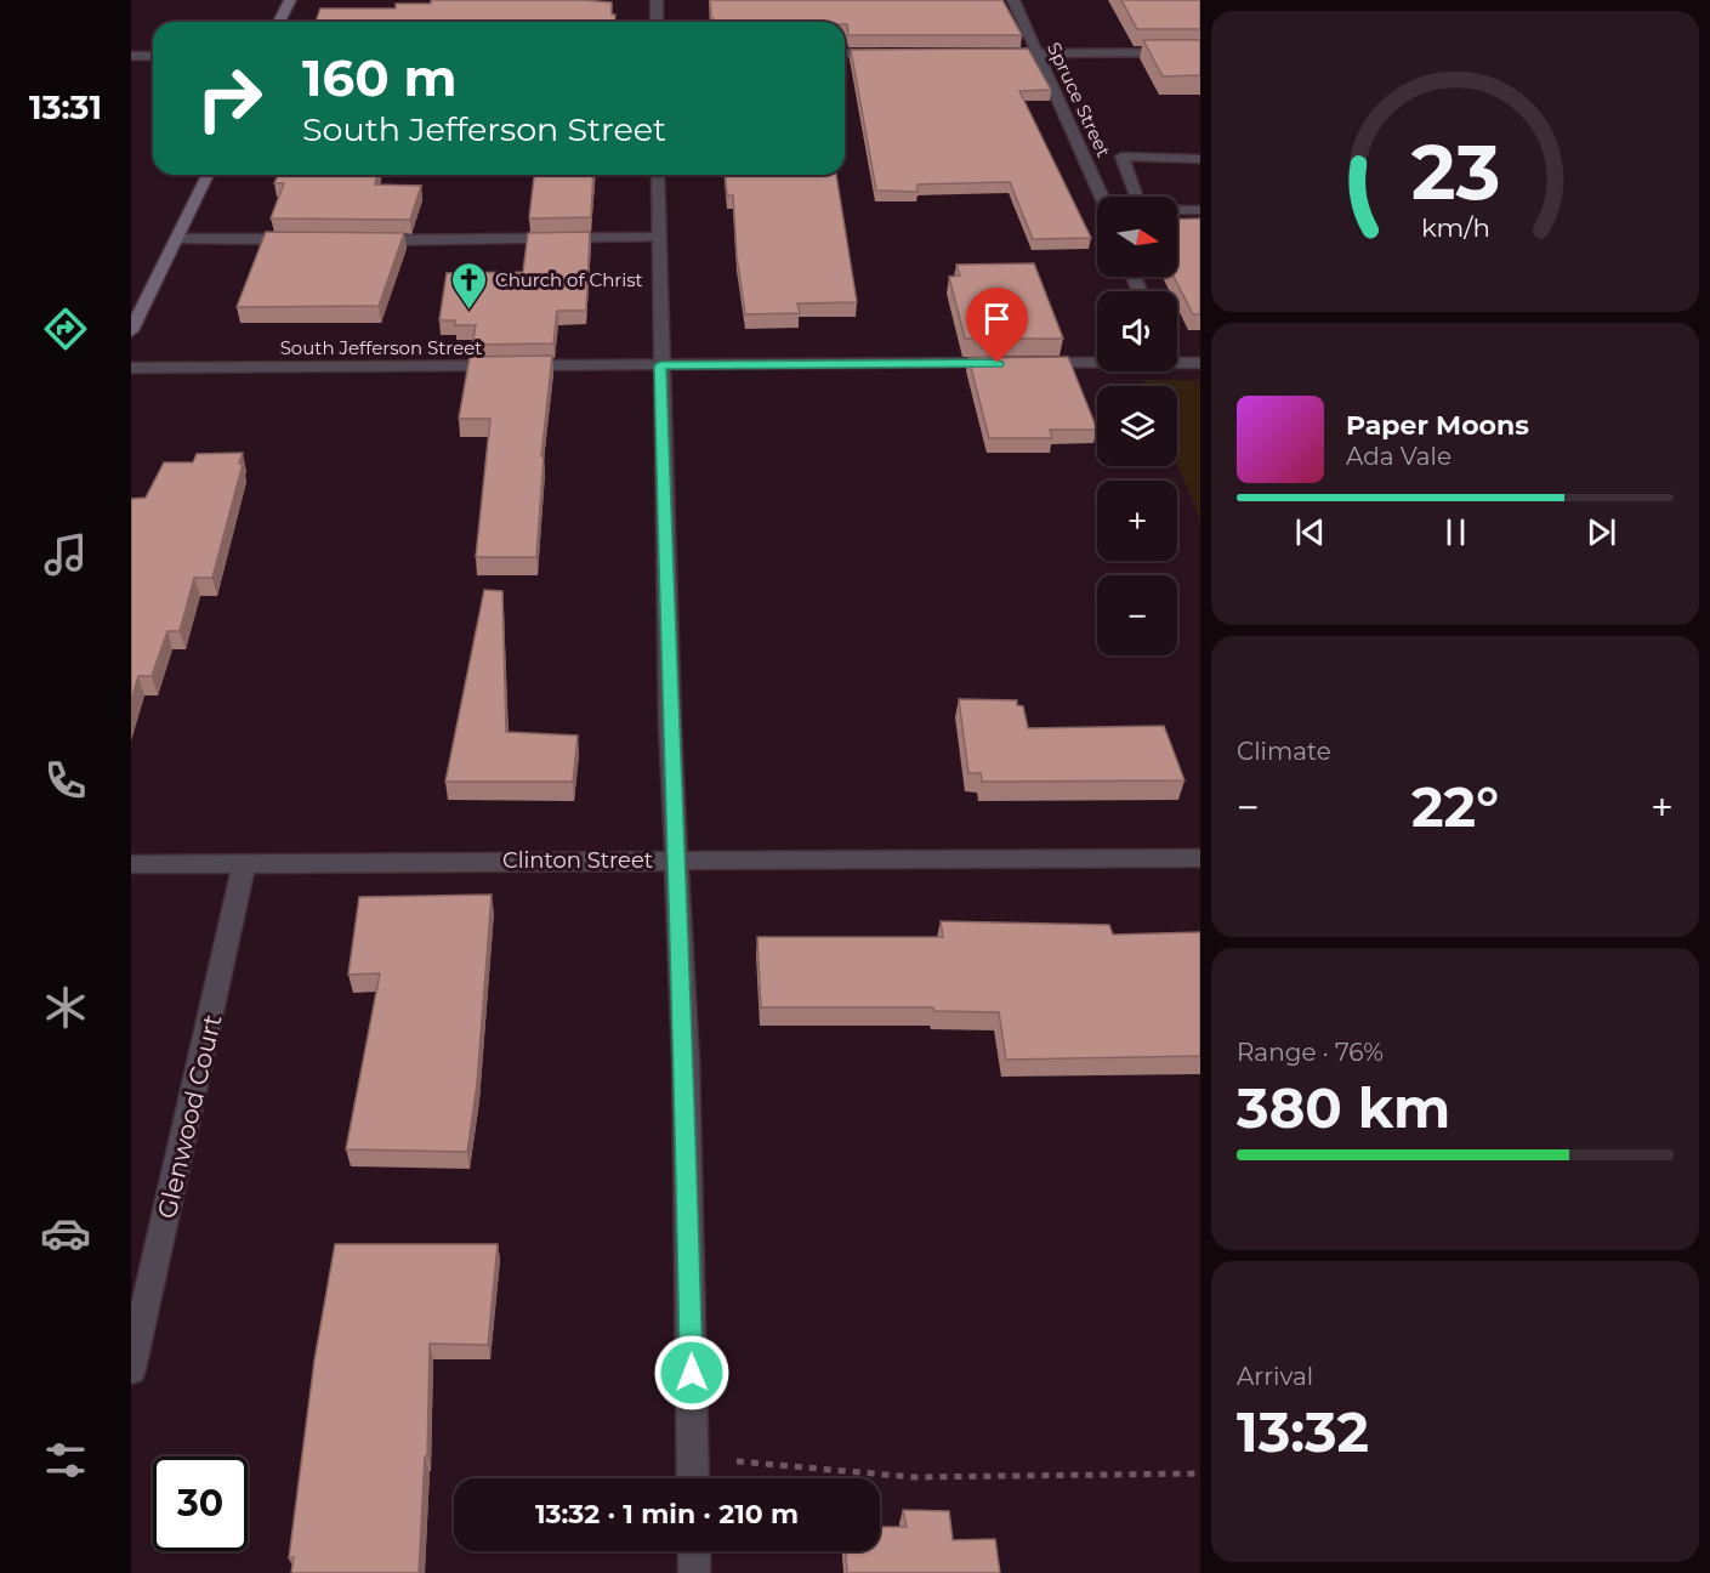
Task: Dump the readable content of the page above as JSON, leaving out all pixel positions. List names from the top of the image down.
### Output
{
  "streets": {
    "street": [
      "Spruce Street",
      "South Jefferson Street",
      "Clinton Street",
      "Glenwood Court"
    ]
  },
  "crossings": [
    ["Clinton Street", "Glenwood Court"]
  ],
  "places": {
    "church": ["Church of Christ"]
  },
  "north": "right",
  "page": {
    "tabs": "13:31",
    "turn": ["160 m", "South Jefferson Street"],
    "map_buttons": ["+", "−"],
    "song": ["Paper Moons", "Ada Vale"],
    "tile": [
      "Climate",
      ["Range · 76%", "380 km"],
      ["Arrival", "13:32"]
    ],
    "heat": ["−", "22°", "+"],
    "limit": "30",
    "trip": "13:32 · 1 min · 210 m",
    "gauge": ["23", "km/h"]
  }
}
